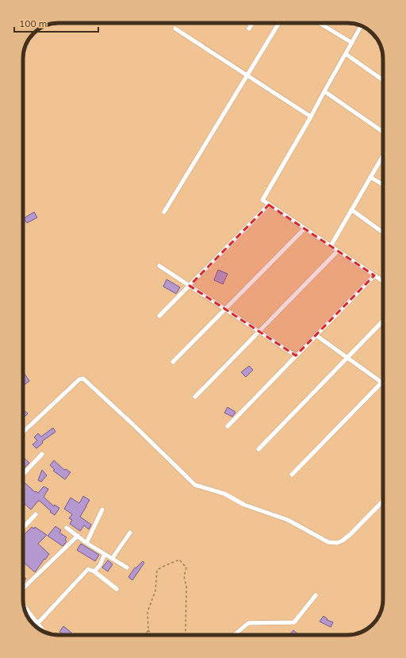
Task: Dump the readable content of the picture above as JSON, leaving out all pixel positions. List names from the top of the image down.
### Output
{
  "scale_bar": "100 m"
}
